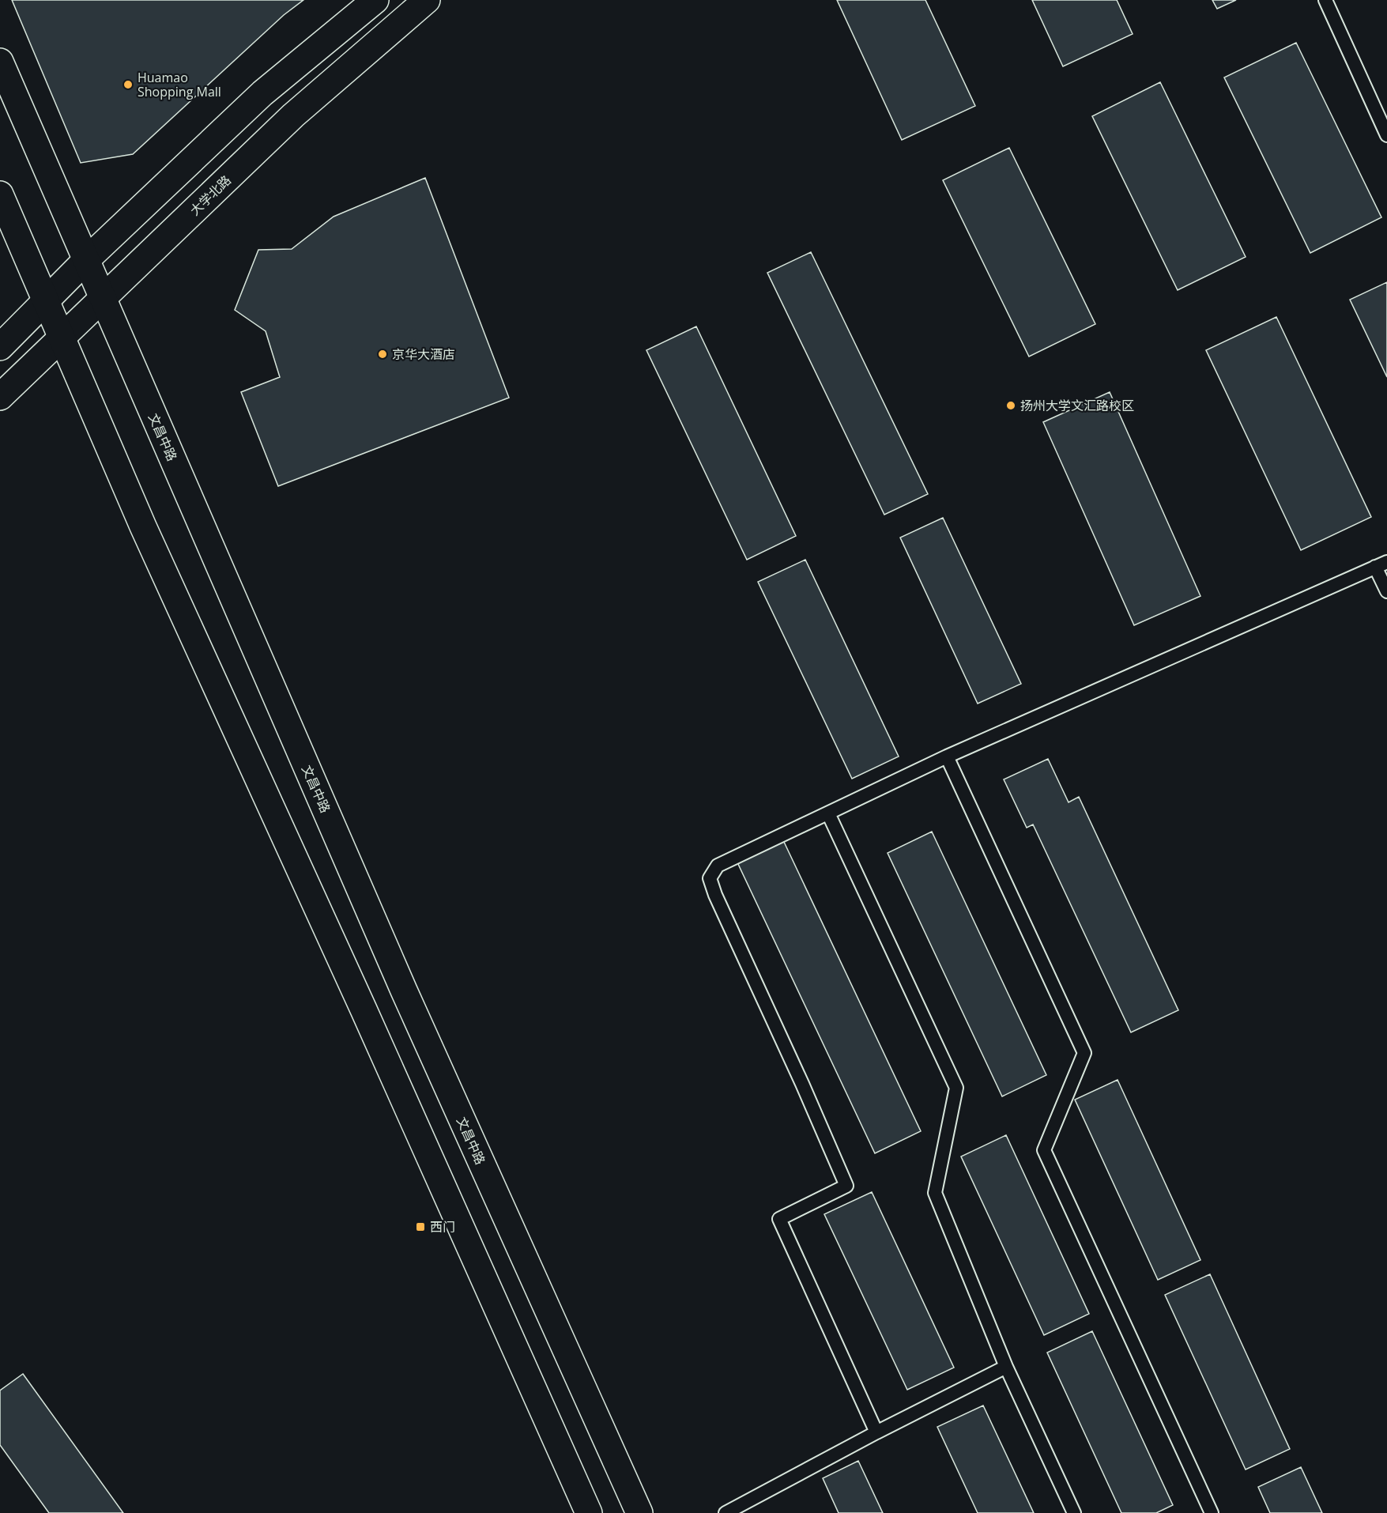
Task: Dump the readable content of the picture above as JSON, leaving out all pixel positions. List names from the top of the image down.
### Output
{
  "streets": {
    "main road": ["大学北路", "文昌中路"]
  },
  "crossings": [
    ["大学北路", "文昌中路"]
  ],
  "places": {
    "other": ["Huamao Shopping Mall", "京华大酒店", "扬州大学文汇路校区"],
    "transit": ["西门"]
  }
}
